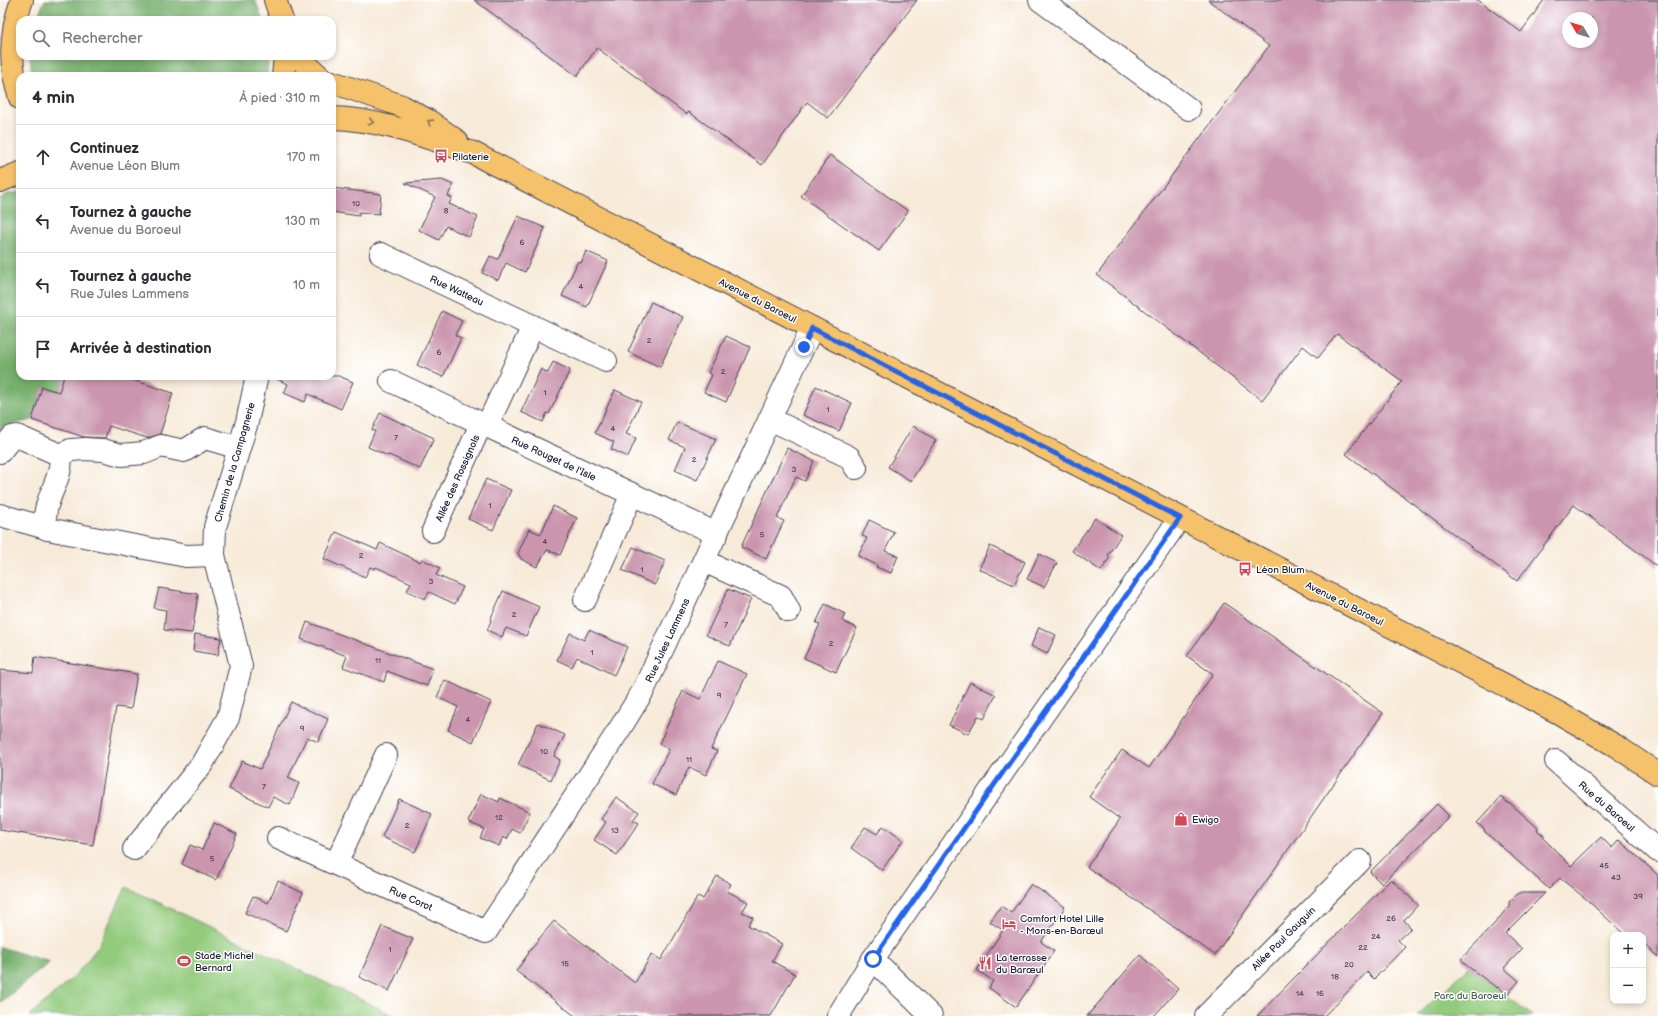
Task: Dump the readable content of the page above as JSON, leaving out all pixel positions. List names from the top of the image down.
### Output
{
  "streets": {
    "main road": ["Avenue du Baroeul"],
    "street": [
      "Rue Watteau",
      "Rue Rouget de l'Isle",
      "Chemin de la Campagnerie",
      "Allée des Rossignols",
      "Rue Jules Lammens",
      "Rue du Baroeul",
      "Rue Corot",
      "Allée Paul Gauguin"
    ]
  },
  "crossings": [
    ["Avenue du Baroeul", "Rue Jules Lammens"],
    ["Rue Rouget de l'Isle", "Allée des Rossignols"],
    ["Rue Rouget de l'Isle", "Rue Jules Lammens"],
    ["Rue Jules Lammens", "Rue Corot"]
  ],
  "parks": ["Parc du Baroeul"],
  "places": {
    "bus stop": ["Pilaterie", "Léon Blum"],
    "shop": ["Ewigo"],
    "hotel": ["Comfort Hotel Lille - Mons-en-Barœul"],
    "sports": ["Stade Michel Bernard"],
    "restaurant": ["La terrasse du Barœul"]
  },
  "house_numbers": [
    "10",
    "8",
    "6",
    "4",
    "2",
    "6",
    "2",
    "1",
    "1",
    "4",
    "7",
    "2",
    "3",
    "1",
    "5",
    "4",
    "2",
    "1",
    "3",
    "2",
    "7",
    "2",
    "1",
    "11",
    "9",
    "4",
    "9",
    "10",
    "11",
    "7",
    "12",
    "2",
    "13",
    "5",
    "45",
    "43",
    "39",
    "26",
    "24",
    "22",
    "1",
    "15",
    "20",
    "18",
    "14",
    "16"
  ],
  "north": "top left",
  "page": {
    "search": "Rechercher",
    "heading": ["4 min", "À pied · 310 m"],
    "list": [
      ["Continuez", "Avenue Léon Blum", "170 m"],
      ["Tournez à gauche", "Avenue du Baroeul", "130 m"],
      ["Tournez à gauche", "Rue Jules Lammens", "10 m"],
      "Arrivée à destination"
    ],
    "map_buttons": ["+", "−"]
  }
}
